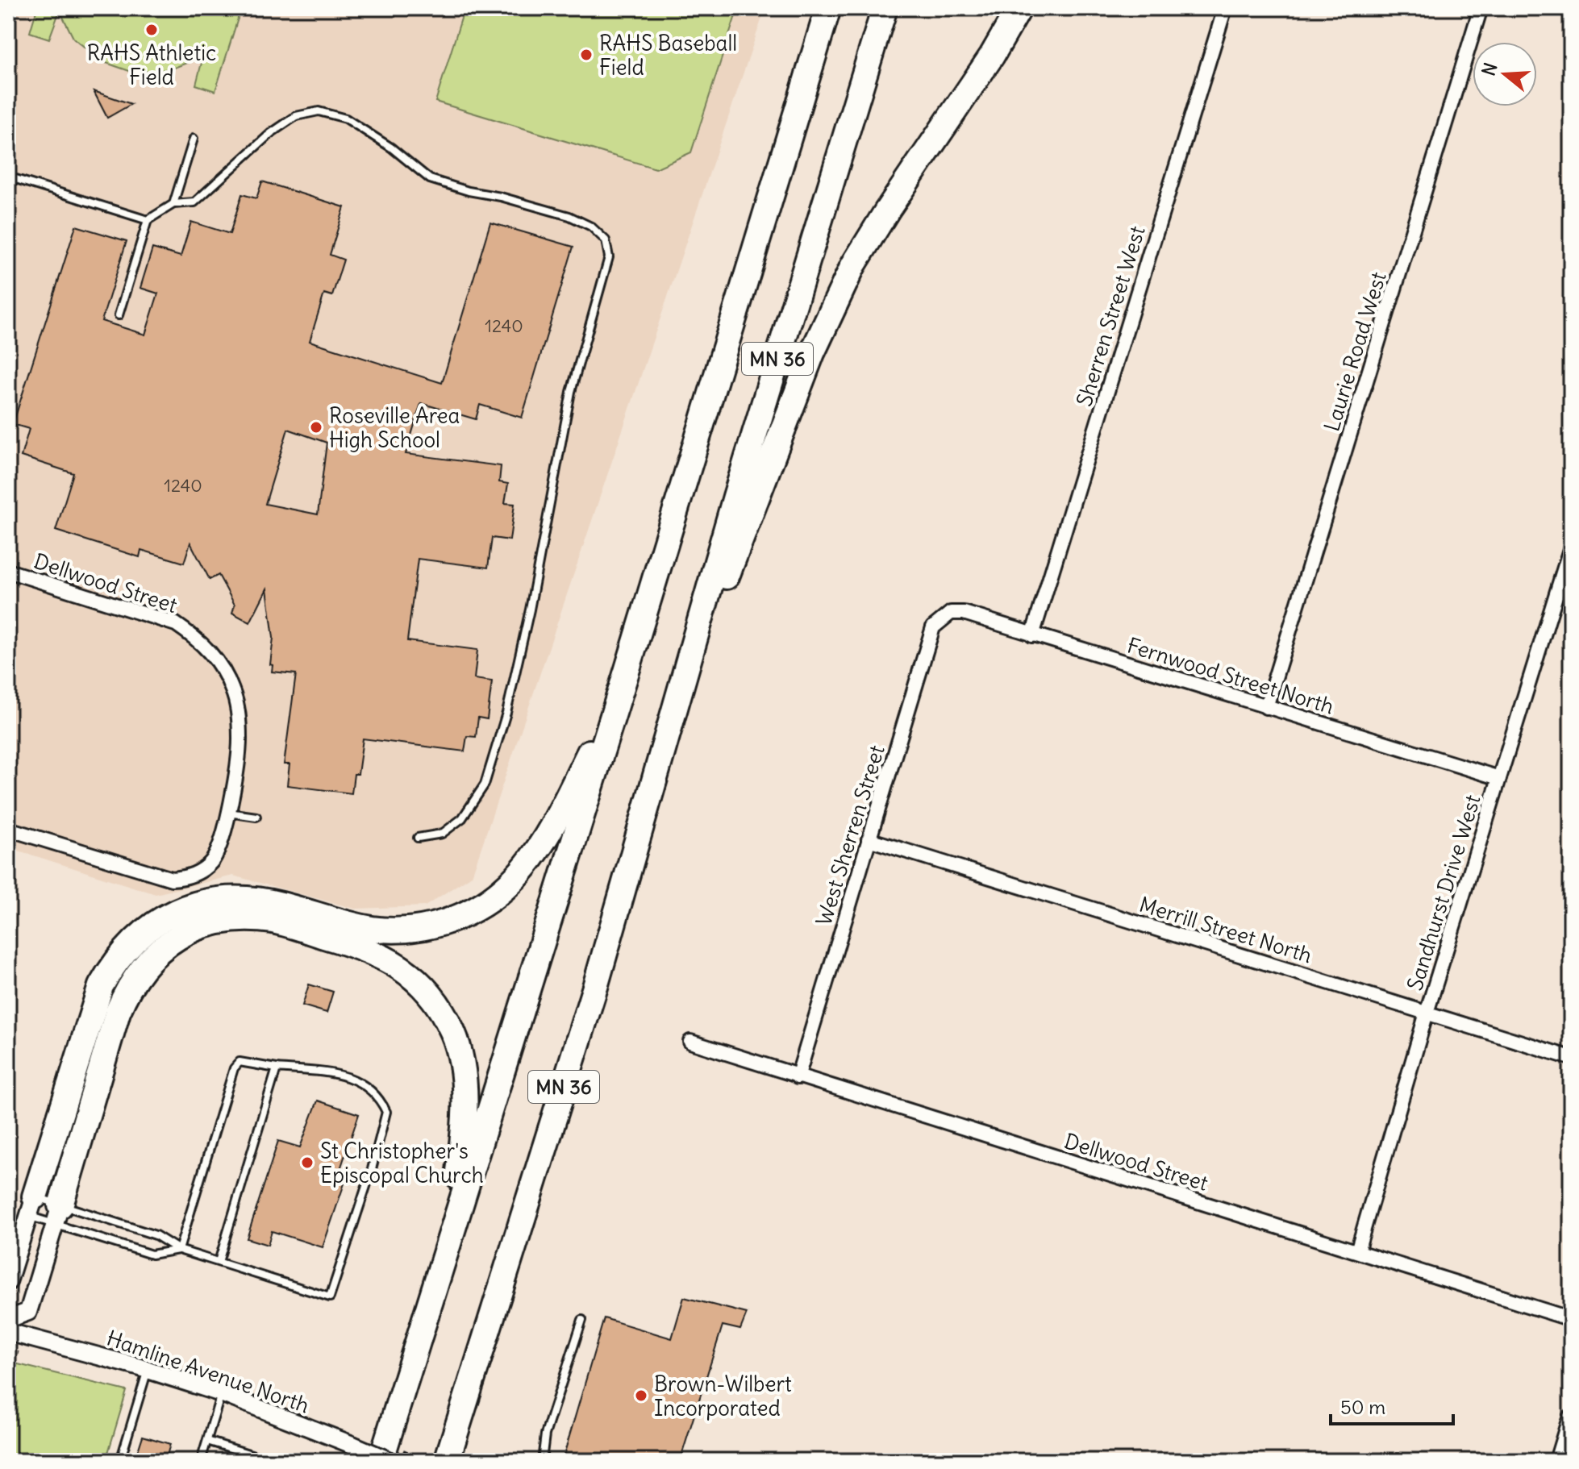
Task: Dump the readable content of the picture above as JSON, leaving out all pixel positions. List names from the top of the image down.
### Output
{
  "streets": {
    "highway": ["MN 36"],
    "street": [
      "Sherren Street West",
      "Laurie Road West",
      "Dellwood Street",
      "Fernwood Street North",
      "West Sherren Street",
      "Sandhurst Drive West",
      "Merrill Street North",
      "Hamline Avenue North"
    ]
  },
  "crossings": [
    ["Sherren Street West", "Fernwood Street North"],
    ["Laurie Road West", "Fernwood Street North"],
    ["Dellwood Street", "West Sherren Street"],
    ["Dellwood Street", "Sandhurst Drive West"],
    ["Fernwood Street North", "West Sherren Street"],
    ["Fernwood Street North", "Sandhurst Drive West"],
    ["West Sherren Street", "Merrill Street North"],
    ["Sandhurst Drive West", "Merrill Street North"]
  ],
  "places": [
    "RAHS Athletic Field",
    "RAHS Baseball Field",
    "Roseville Area High School",
    "St Christopher's Episcopal Church",
    "Brown-Wilbert Incorporated"
  ],
  "house_numbers": ["1240", "1240"],
  "scale_bar": "50 m",
  "north": "left"
}
